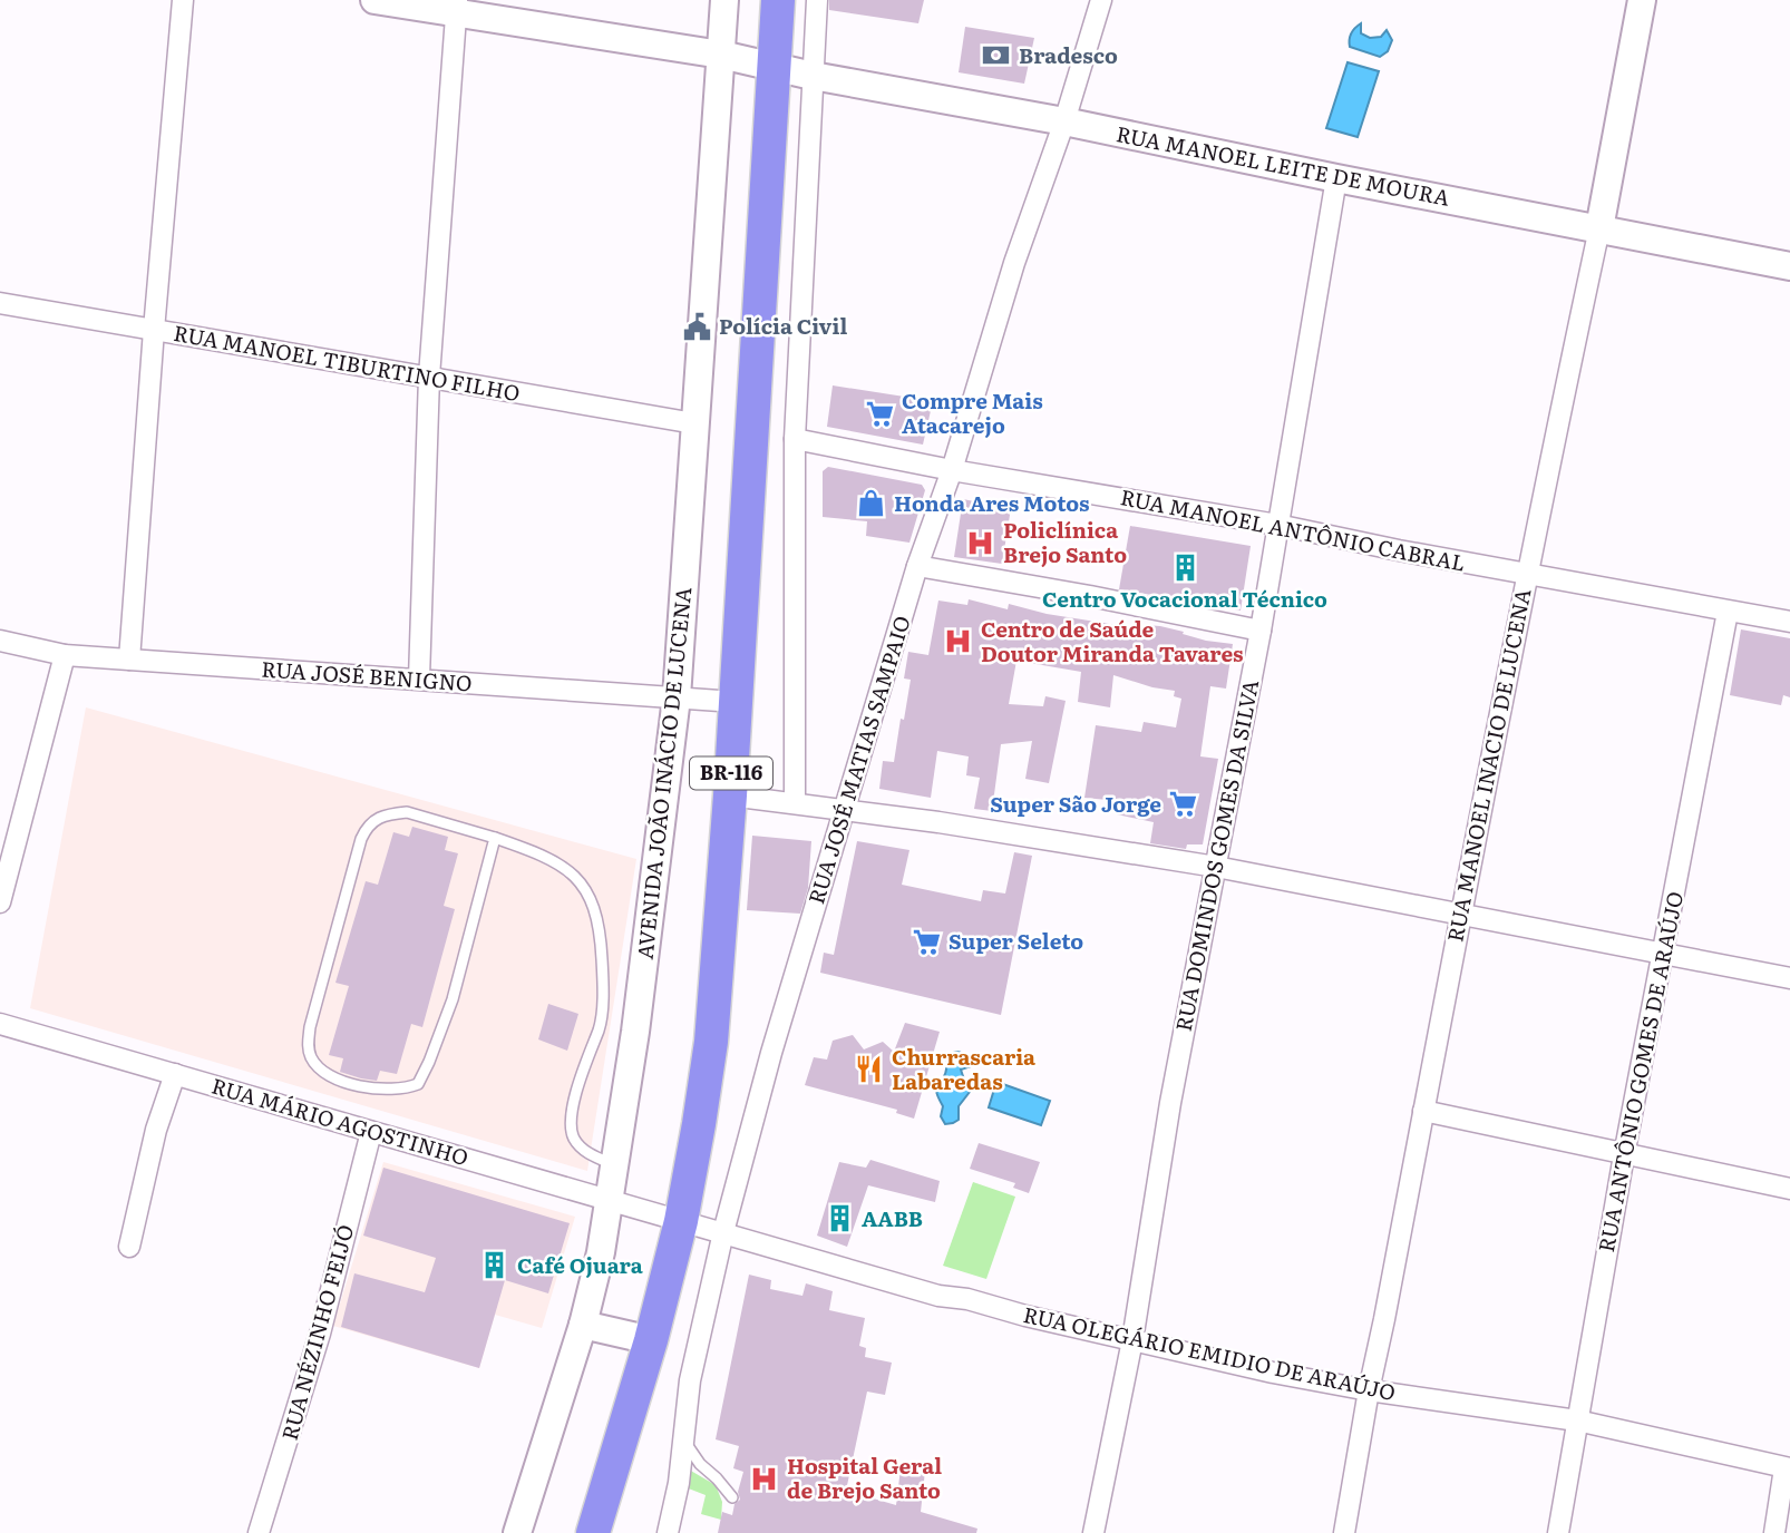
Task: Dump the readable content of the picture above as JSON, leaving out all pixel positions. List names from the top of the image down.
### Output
{
  "streets": {
    "highway": ["BR-116"],
    "street": [
      "RUA MANOEL LEITE DE MOURA",
      "RUA MANOEL TIBURTINO FILHO",
      "RUA MANOEL ANTÔNIO CABRAL",
      "RUA JOSÉ BENIGNO",
      "RUA JOSÉ MATIAS SAMPAIO",
      "RUA MANOEL INACIO DE LUCENA",
      "AVENIDA JOÃO INÁCIO DE LUCENA",
      "RUA DOMINDOS GOMES DA SILVA",
      "RUA ANTÔNIO GOMES DE ARAÚJO",
      "RUA MÁRIO AGOSTINHO",
      "RUA NÉZINHO FEIJÓ",
      "RUA OLEGÁRIO EMIDIO DE ARAÚJO"
    ]
  },
  "crossings": [
    ["RUA MANOEL LEITE DE MOURA", "RUA JOSÉ MATIAS SAMPAIO"],
    ["RUA MANOEL LEITE DE MOURA", "RUA MANOEL INACIO DE LUCENA"],
    ["RUA MANOEL LEITE DE MOURA", "AVENIDA JOÃO INÁCIO DE LUCENA"],
    ["RUA MANOEL LEITE DE MOURA", "BR-116"],
    ["RUA MANOEL LEITE DE MOURA", "RUA DOMINDOS GOMES DA SILVA"],
    ["RUA MANOEL TIBURTINO FILHO", "AVENIDA JOÃO INÁCIO DE LUCENA"],
    ["RUA MANOEL ANTÔNIO CABRAL", "RUA JOSÉ MATIAS SAMPAIO"],
    ["RUA MANOEL ANTÔNIO CABRAL", "RUA MANOEL INACIO DE LUCENA"],
    ["RUA MANOEL ANTÔNIO CABRAL", "RUA DOMINDOS GOMES DA SILVA"],
    ["RUA MANOEL ANTÔNIO CABRAL", "RUA ANTÔNIO GOMES DE ARAÚJO"],
    ["RUA JOSÉ BENIGNO", "AVENIDA JOÃO INÁCIO DE LUCENA"],
    ["RUA JOSÉ BENIGNO", "BR-116"],
    ["RUA JOSÉ MATIAS SAMPAIO", "RUA OLEGÁRIO EMIDIO DE ARAÚJO"],
    ["RUA MANOEL INACIO DE LUCENA", "RUA OLEGÁRIO EMIDIO DE ARAÚJO"],
    ["AVENIDA JOÃO INÁCIO DE LUCENA", "RUA MÁRIO AGOSTINHO"],
    ["BR-116", "RUA MÁRIO AGOSTINHO"],
    ["BR-116", "RUA OLEGÁRIO EMIDIO DE ARAÚJO"],
    ["RUA DOMINDOS GOMES DA SILVA", "RUA OLEGÁRIO EMIDIO DE ARAÚJO"],
    ["RUA ANTÔNIO GOMES DE ARAÚJO", "RUA OLEGÁRIO EMIDIO DE ARAÚJO"],
    ["RUA MÁRIO AGOSTINHO", "RUA NÉZINHO FEIJÓ"],
    ["RUA MÁRIO AGOSTINHO", "RUA OLEGÁRIO EMIDIO DE ARAÚJO"]
  ],
  "places": {
    "bank": ["Bradesco"],
    "public building": ["Polícia Civil"],
    "supermarket": ["Compre Mais Atacarejo", "Super São Jorge", "Super Seleto"],
    "shop": ["Honda Ares Motos"],
    "hospital": ["Policlínica Brejo Santo", "Centro de Saúde Doutor Miranda Tavares", "Hospital Geral de Brejo Santo"],
    "building": ["Centro Vocacional Técnico", "AABB", "Café Ojuara"],
    "restaurant": ["Churrascaria Labaredas"]
  }
}
